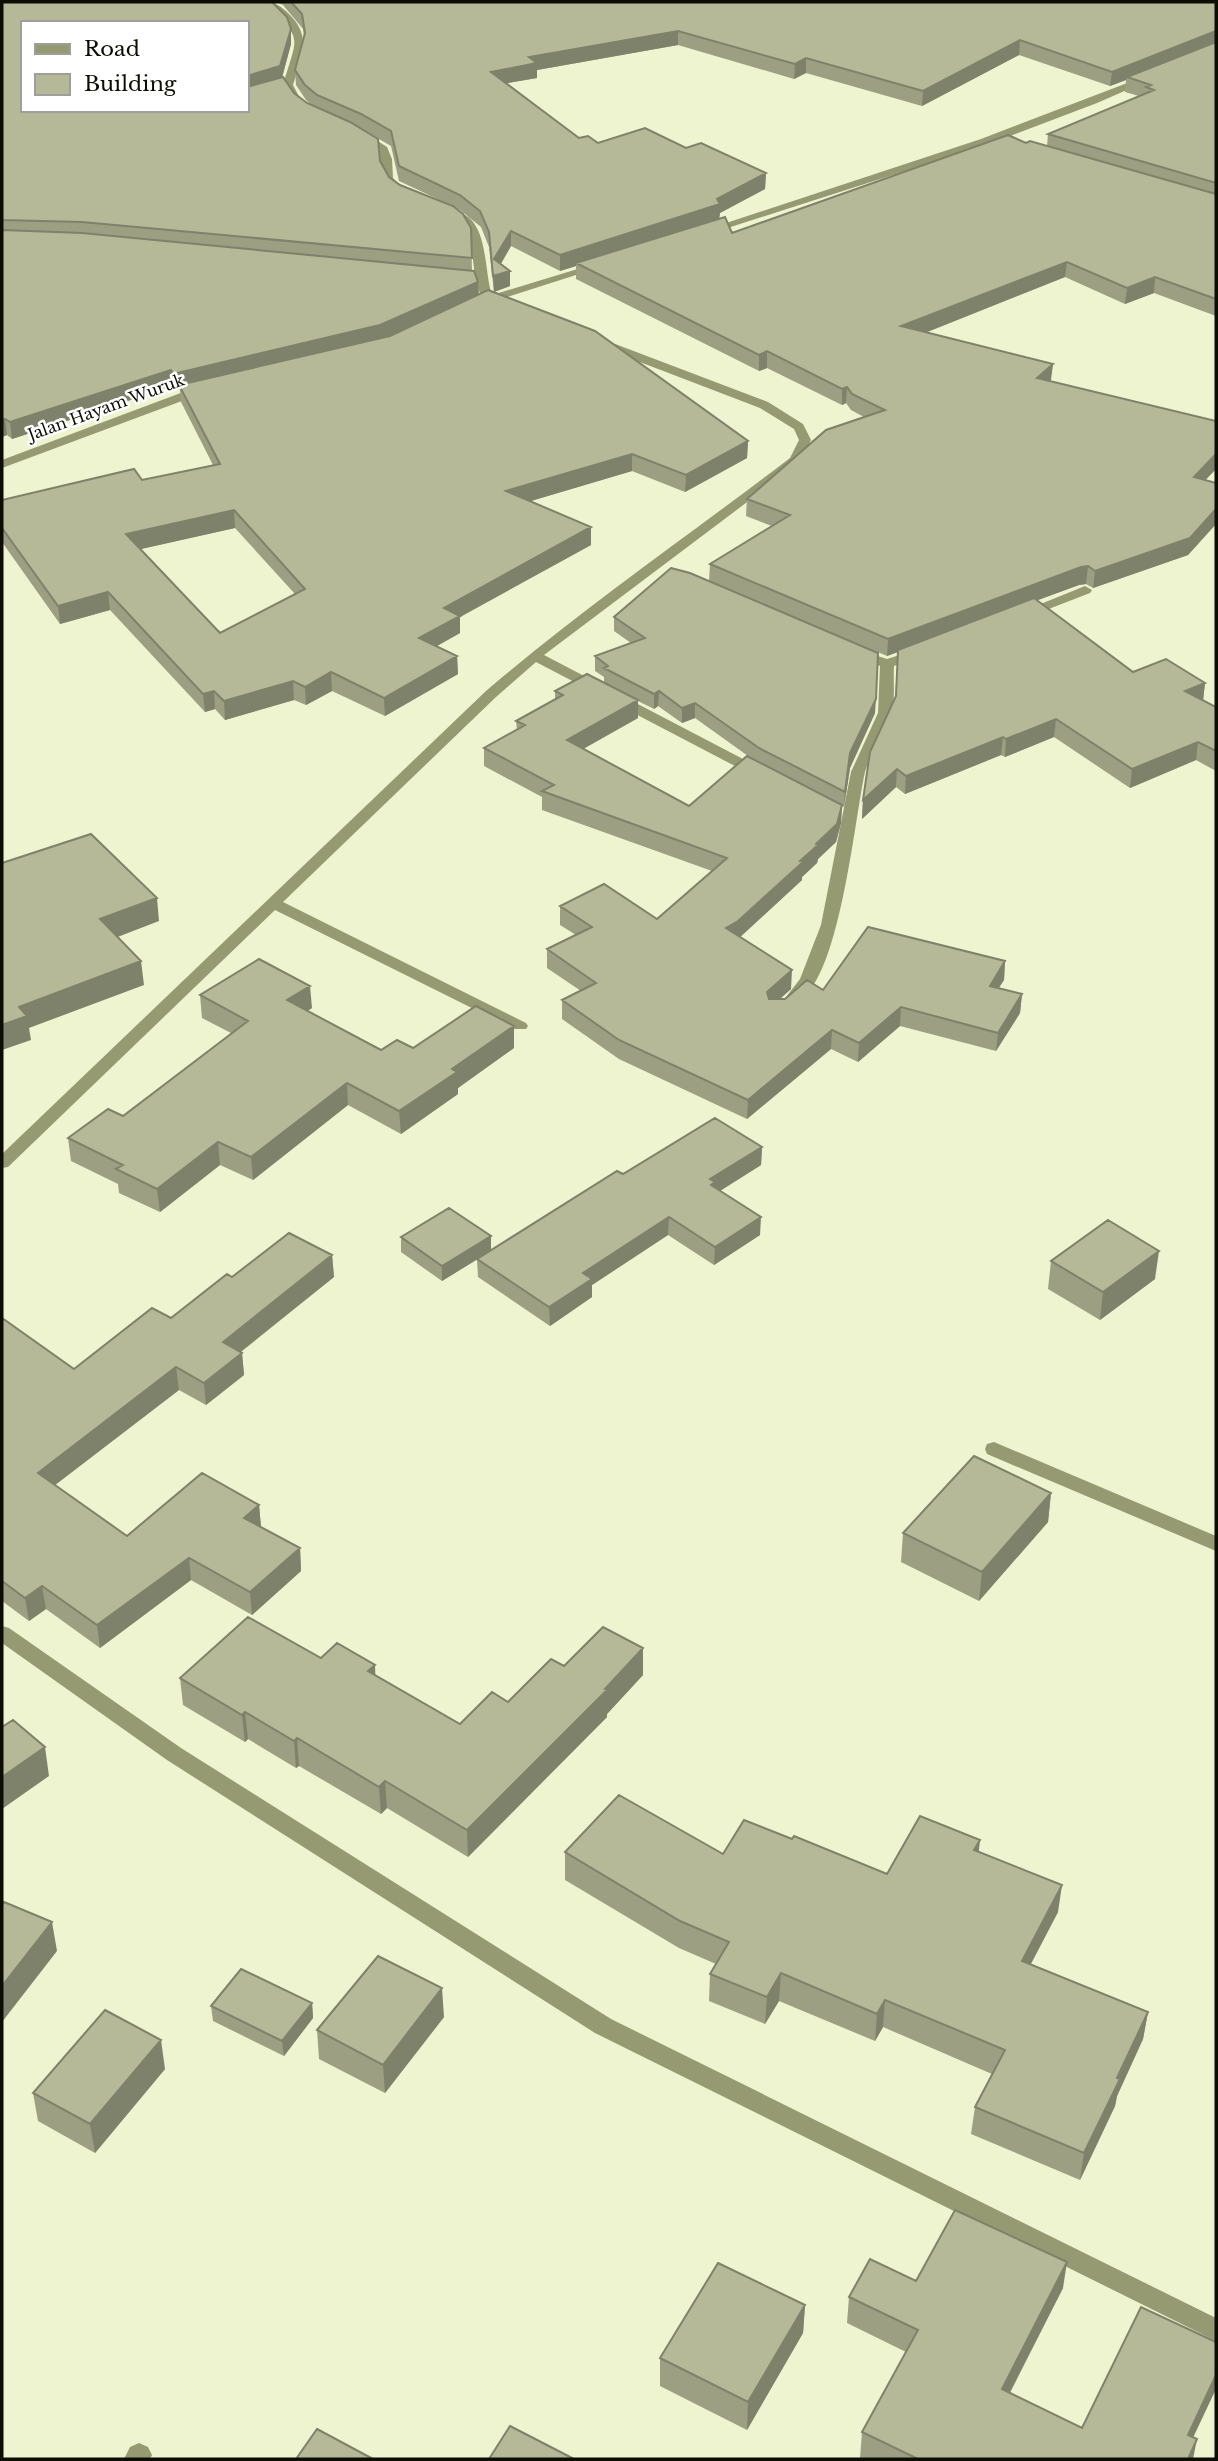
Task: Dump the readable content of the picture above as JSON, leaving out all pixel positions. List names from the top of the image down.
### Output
{
  "streets": {
    "street": ["Jalan Hayam Wuruk"]
  },
  "legend": ["Road", "Building"]
}
